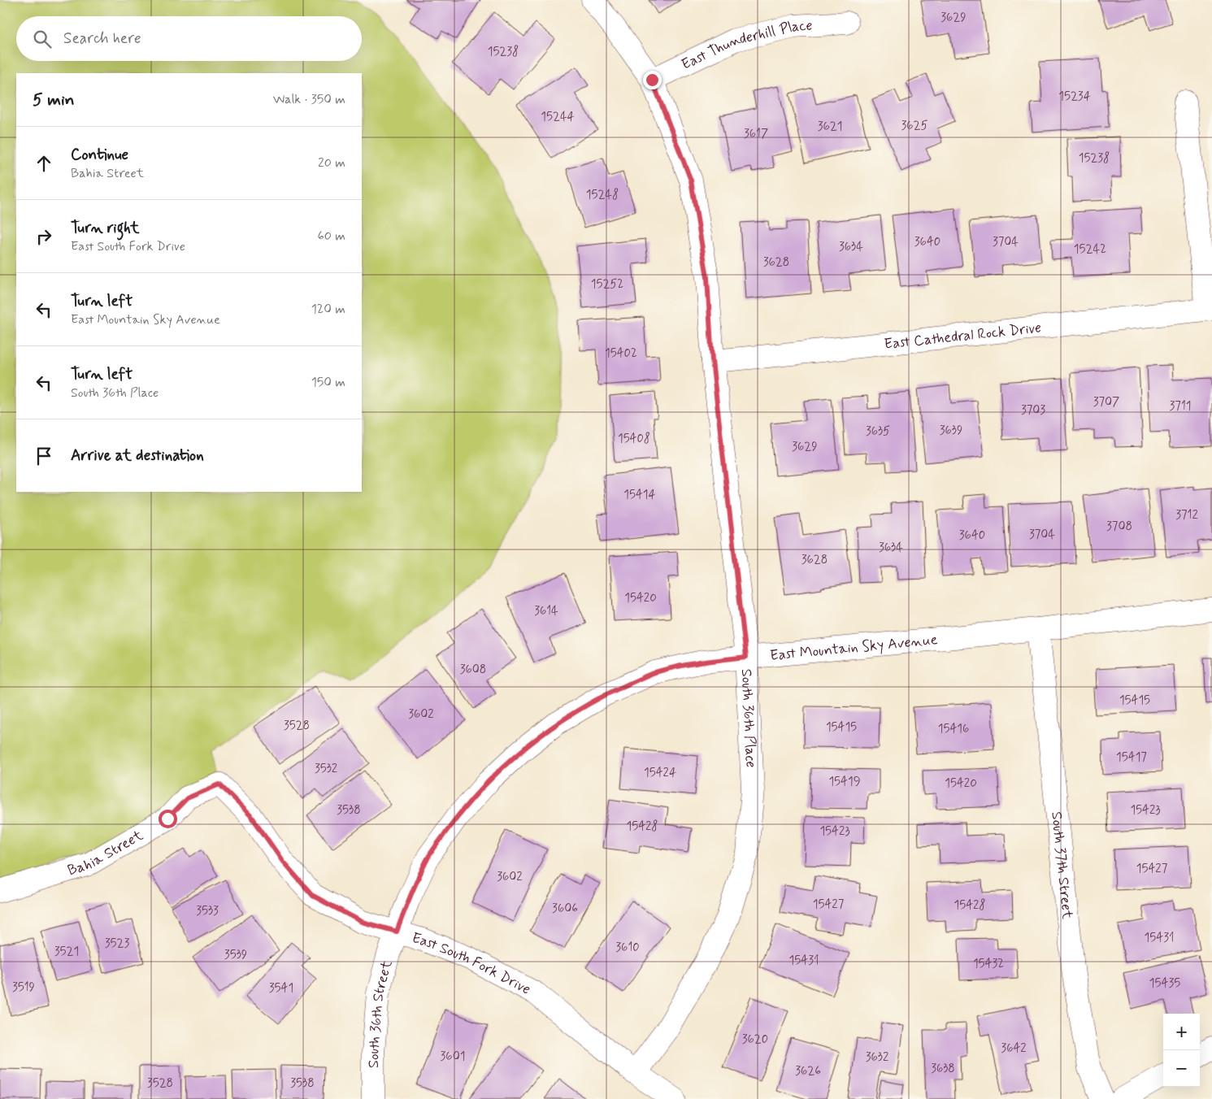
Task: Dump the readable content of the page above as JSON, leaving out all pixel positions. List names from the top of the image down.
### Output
{
  "streets": {
    "street": [
      "East Thunderhill Place",
      "East Cathedral Rock Drive",
      "East Mountain Sky Avenue",
      "South 36th Place",
      "Bahia Street",
      "South 37th Street",
      "East South Fork Drive",
      "South 36th Street"
    ]
  },
  "crossings": [
    ["East Thunderhill Place", "South 36th Place"],
    ["East Cathedral Rock Drive", "South 36th Place"],
    ["East Mountain Sky Avenue", "South 36th Place"],
    ["East Mountain Sky Avenue", "South 37th Street"],
    ["East Mountain Sky Avenue", "East South Fork Drive"],
    ["East Mountain Sky Avenue", "South 36th Street"],
    ["South 36th Place", "East South Fork Drive"],
    ["Bahia Street", "East South Fork Drive"],
    ["East South Fork Drive", "South 36th Street"]
  ],
  "house_numbers": [
    "3629",
    "15238",
    "15234",
    "15244",
    "3625",
    "3621",
    "3617",
    "15238",
    "15248",
    "3640",
    "3704",
    "3634",
    "15242",
    "3628",
    "15252",
    "15402",
    "3707",
    "3711",
    "3703",
    "3639",
    "3635",
    "15408",
    "3629",
    "15414",
    "3712",
    "3708",
    "3704",
    "3640",
    "3634",
    "3628",
    "15420",
    "3614",
    "3608",
    "15415",
    "3602",
    "3528",
    "15415",
    "15416",
    "15417",
    "3532",
    "15424",
    "15419",
    "15420",
    "3538",
    "15423",
    "15428",
    "15423",
    "15427",
    "3602",
    "15427",
    "15428",
    "3606",
    "3533",
    "15431",
    "3523",
    "3610",
    "3521",
    "3539",
    "15431",
    "15432",
    "15435",
    "3519",
    "3541",
    "3620",
    "3642",
    "3601",
    "3632",
    "3638",
    "3626",
    "3528",
    "3538"
  ],
  "page": {
    "search": "Search here",
    "heading": ["5 min", "Walk · 350 m"],
    "list": [
      ["Continue", "Bahia Street", "20 m"],
      ["Turn right", "East South Fork Drive", "60 m"],
      ["Turn left", "East Mountain Sky Avenue", "120 m"],
      ["Turn left", "South 36th Place", "150 m"],
      "Arrive at destination"
    ],
    "map_buttons": ["+", "−"]
  }
}
